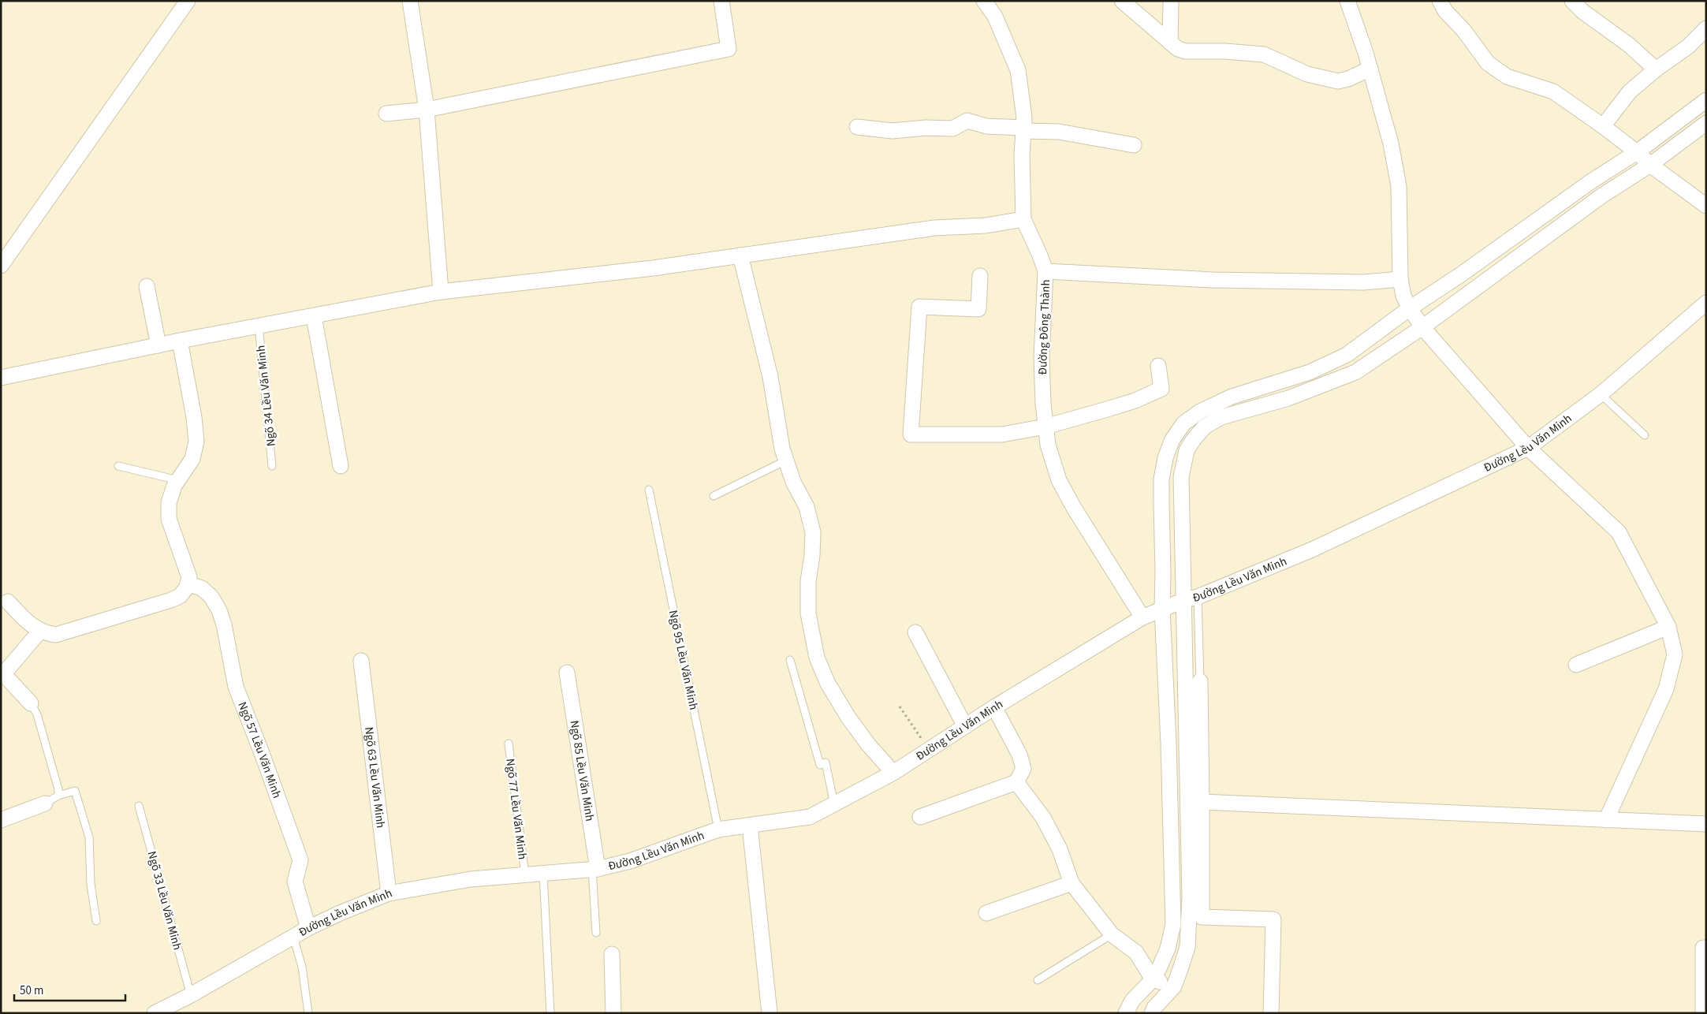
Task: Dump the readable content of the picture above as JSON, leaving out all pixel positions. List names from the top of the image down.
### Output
{
  "streets": {
    "street": [
      "Đường Đông Thành",
      "Đường Lều Văn Minh",
      "Ngõ 57 Lều Văn Minh",
      "Ngõ 85 Lều Văn Minh",
      "Ngõ 63 Lều Văn Minh"
    ],
    "lane": [
      "Ngõ 34 Lều Văn Minh",
      "Ngõ 95 Lều Văn Minh",
      "Ngõ 77 Lều Văn Minh",
      "Ngõ 33 Lều Văn Minh"
    ]
  },
  "crossings": [
    ["Đường Đông Thành", "Đường Lều Văn Minh"],
    ["Đường Lều Văn Minh", "Ngõ 95 Lều Văn Minh"],
    ["Đường Lều Văn Minh", "Ngõ 57 Lều Văn Minh"],
    ["Đường Lều Văn Minh", "Ngõ 85 Lều Văn Minh"],
    ["Đường Lều Văn Minh", "Ngõ 63 Lều Văn Minh"],
    ["Đường Lều Văn Minh", "Ngõ 77 Lều Văn Minh"],
    ["Đường Lều Văn Minh", "Ngõ 33 Lều Văn Minh"]
  ],
  "scale_bar": "50 m"
}
